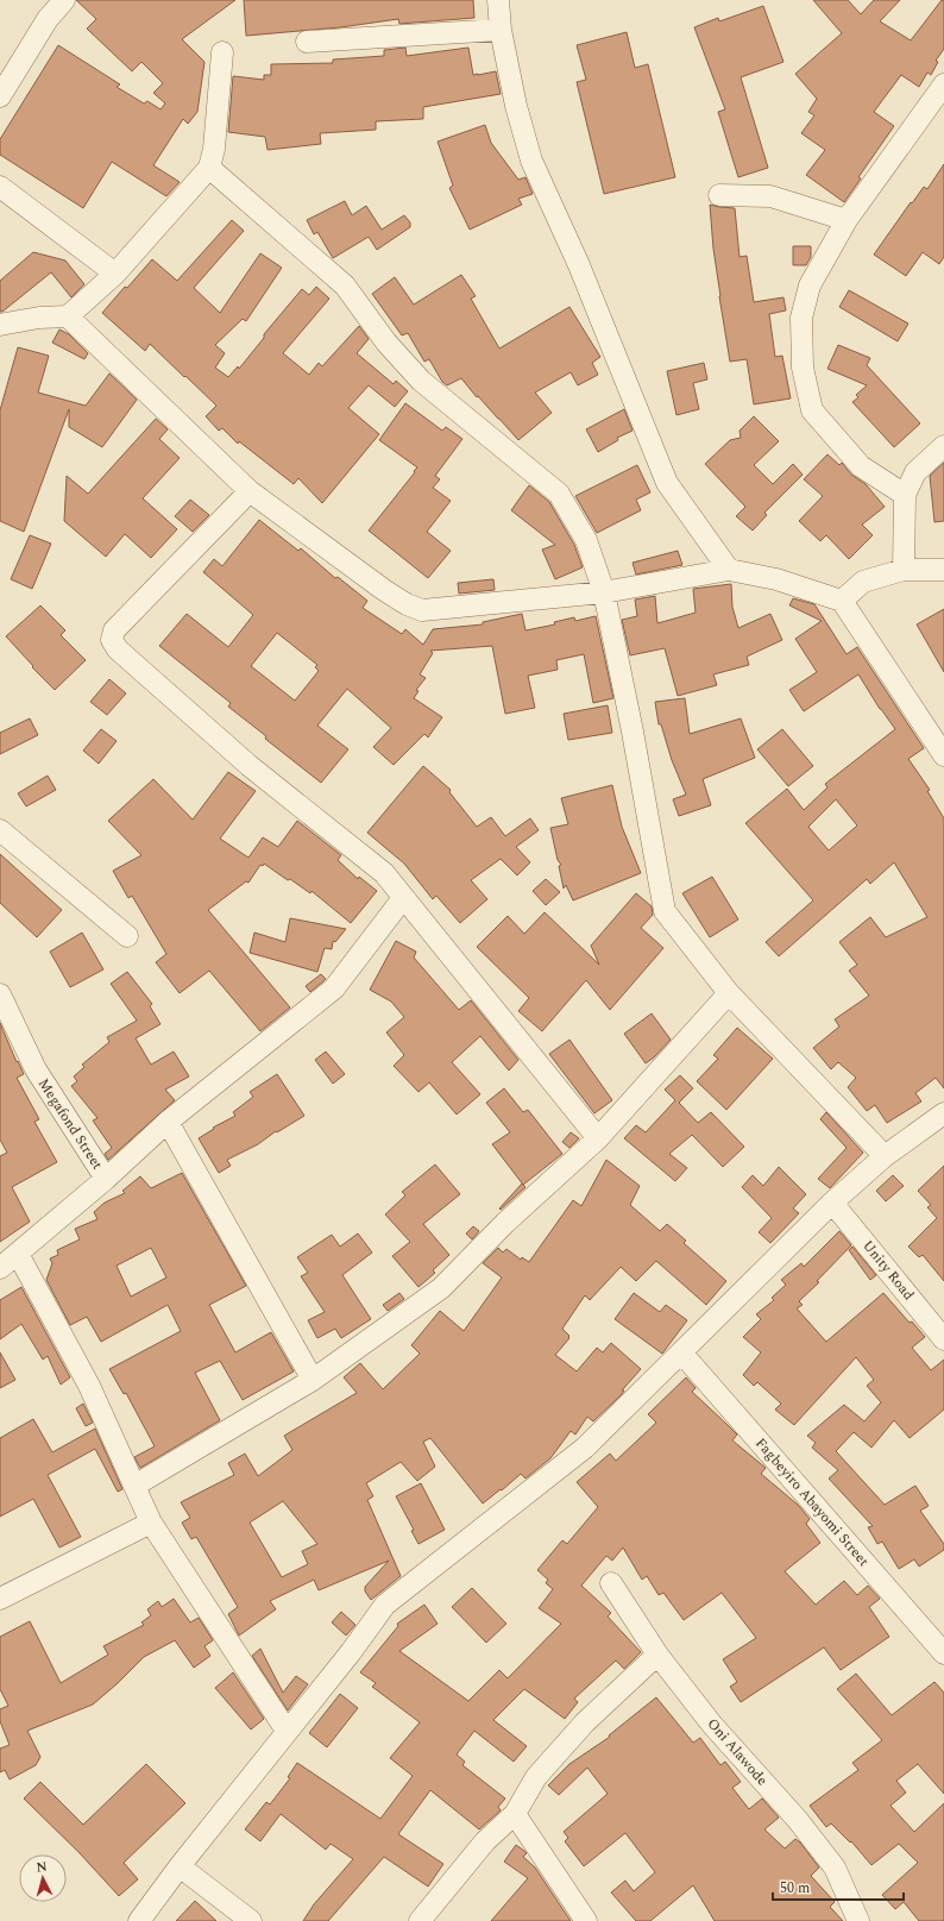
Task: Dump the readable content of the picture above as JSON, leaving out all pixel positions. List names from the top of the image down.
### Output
{
  "streets": {
    "street": [
      "Megafond Street",
      "Unity Road",
      "Fagbeyiro Abayomi Street",
      "Oni Alawode"
    ]
  },
  "scale_bar": "50 m",
  "north": "top"
}
